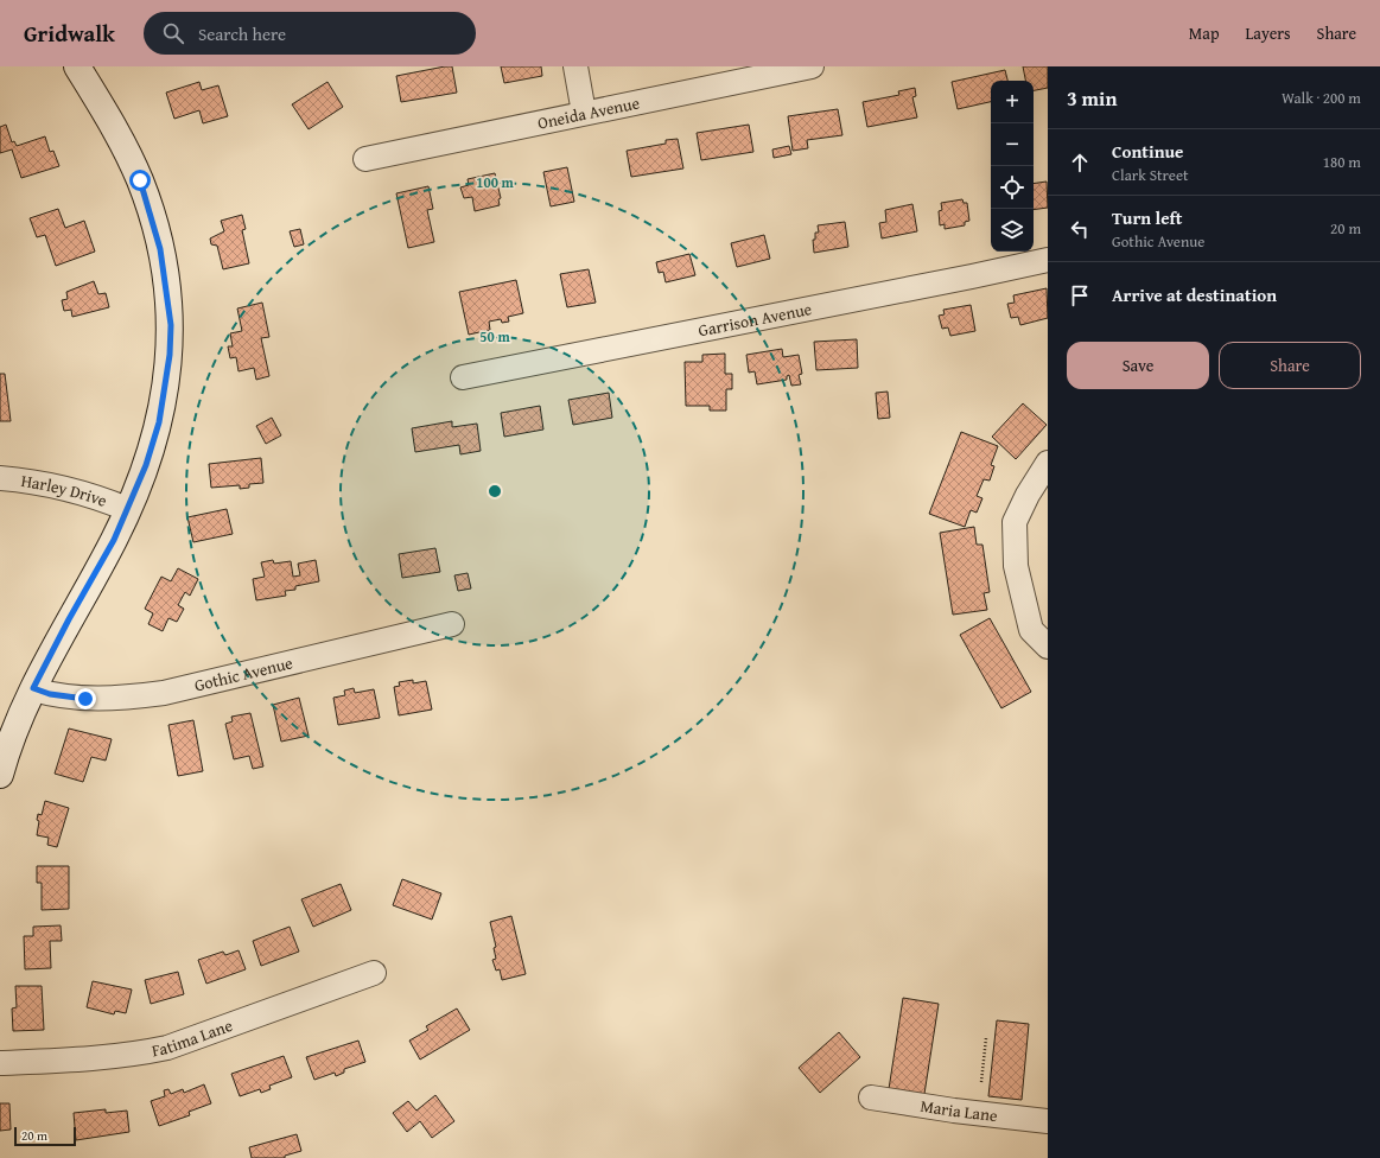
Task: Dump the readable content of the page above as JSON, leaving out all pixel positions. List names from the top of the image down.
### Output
{
  "streets": {
    "street": [
      "Oneida Avenue",
      "Garrison Avenue",
      "Harley Drive",
      "Gothic Avenue",
      "Fatima Lane",
      "Maria Lane"
    ]
  },
  "scale_bar": "20 m",
  "page": {
    "header": "Gridwalk",
    "search": "Search here",
    "nav": ["Map", "Layers", "Share"],
    "heading": ["3 min", "Walk · 200 m"],
    "map_buttons": ["+", "−"],
    "list": [
      ["Continue", "Clark Street", "180 m"],
      ["Turn left", "Gothic Avenue", "20 m"],
      "Arrive at destination"
    ],
    "buttons": ["Save", "Share"],
    "scale": "20 m"
  },
  "rings": ["100 m", "50 m"]
}
